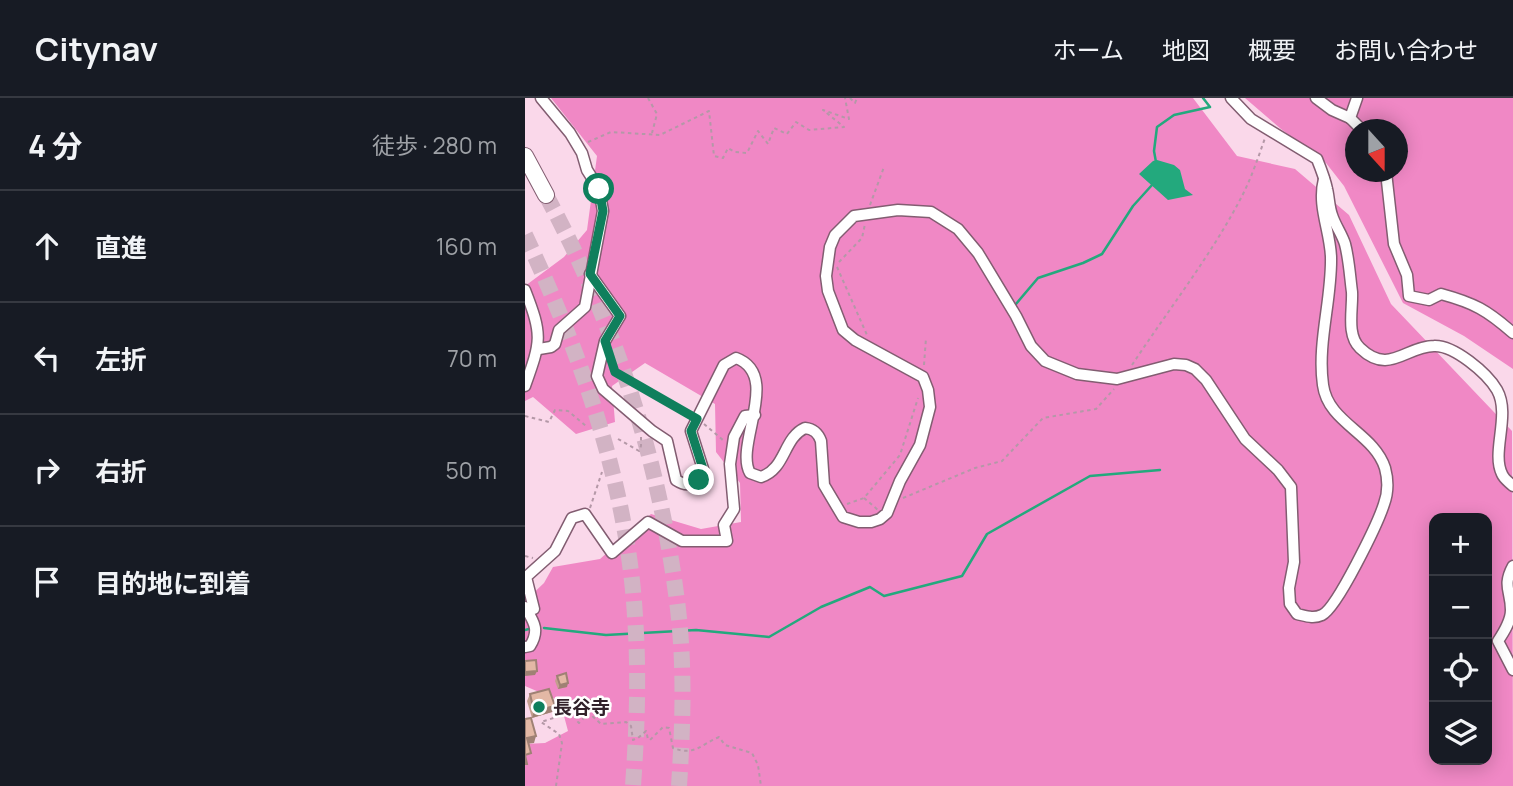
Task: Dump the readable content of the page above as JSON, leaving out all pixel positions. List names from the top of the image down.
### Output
{
  "places": ["長谷寺"],
  "north": "bottom",
  "page": {
    "header": "Citynav",
    "nav": [
      "ホーム",
      "地図",
      "概要",
      "お問い合わせ"
    ],
    "heading": ["4 分", "徒歩 · 280 m"],
    "list": [
      ["直進", "160 m"],
      ["左折", "70 m"],
      ["右折", "50 m"],
      "目的地に到着"
    ],
    "map_buttons": ["+", "−"]
  }
}
